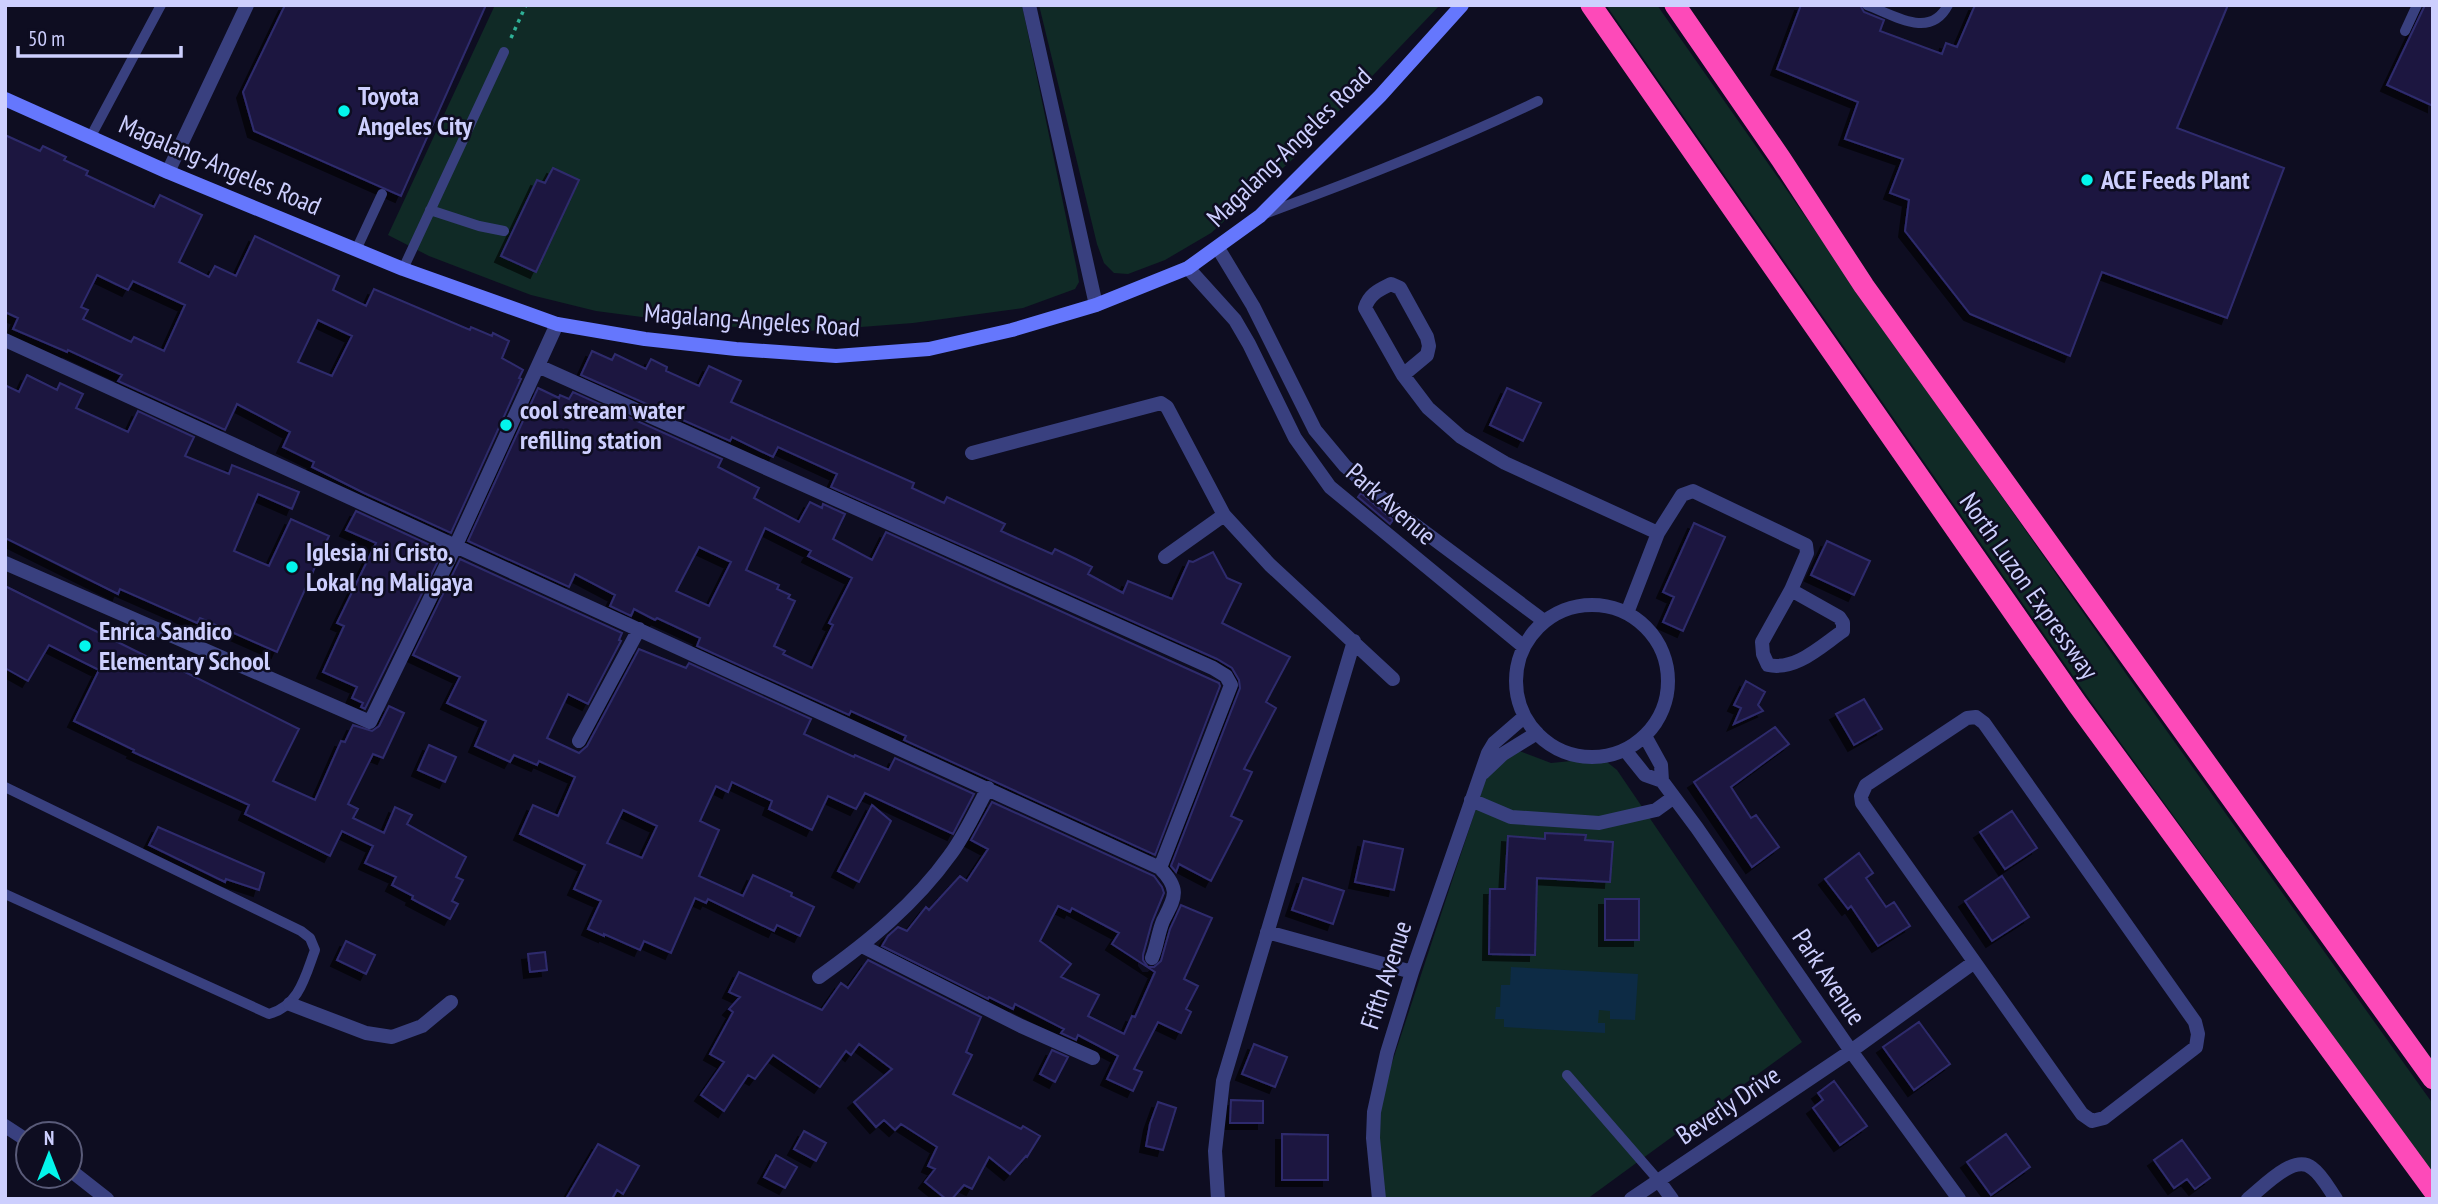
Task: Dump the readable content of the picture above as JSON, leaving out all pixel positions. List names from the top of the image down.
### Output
{
  "streets": {
    "highway": ["North Luzon Expressway"],
    "main road": ["Magalang-Angeles Road"],
    "street": ["Park Avenue", "Fifth Avenue", "Beverly Drive"]
  },
  "crossings": [
    ["Magalang-Angeles Road", "Park Avenue"],
    ["Park Avenue", "Fifth Avenue"],
    ["Park Avenue", "Beverly Drive"]
  ],
  "places": [
    "Toyota Angeles City",
    "ACE Feeds Plant",
    "cool stream water refilling station",
    "Iglesia ni Cristo, Lokal ng Maligaya",
    "Enrica Sandico Elementary School"
  ],
  "scale_bar": "50 m",
  "north": "top"
}
